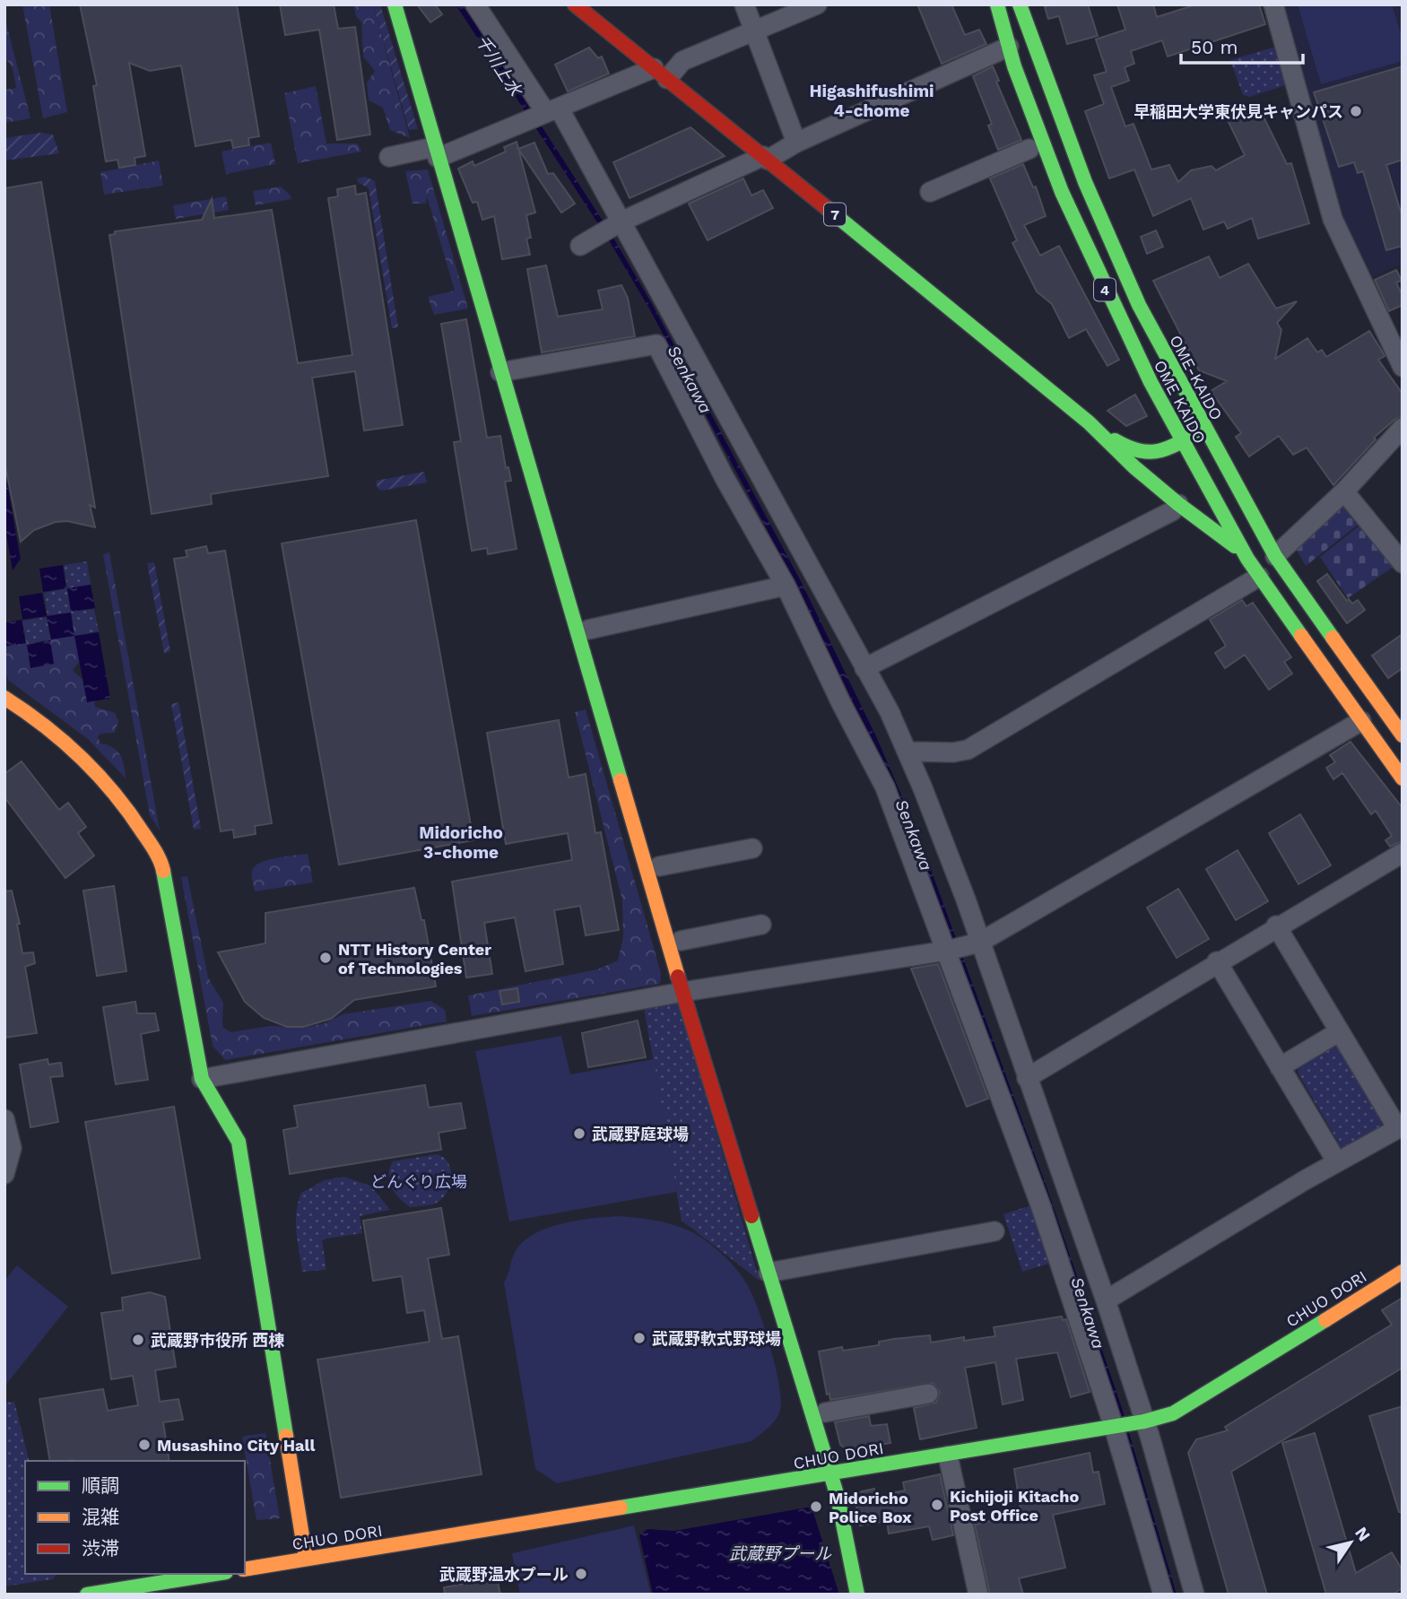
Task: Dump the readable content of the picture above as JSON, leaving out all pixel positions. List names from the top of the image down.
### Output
{
  "streets": {
    "street": [
      "7",
      "4",
      "OME-KAIDO",
      "OME KAIDO",
      "CHUO DORI"
    ]
  },
  "crossings": [
    ["7", "OME-KAIDO"],
    ["7", "OME KAIDO"]
  ],
  "districts": ["Higashifushimi 4-chome", "Midoricho 3-chome"],
  "water": ["千川上水", "Senkawa", "武蔵野プール"],
  "parks": ["どんぐり広場"],
  "places": [
    "早稲田大学東伏見キャンパス",
    "NTT History Center of Technologies",
    "武蔵野庭球場",
    "武蔵野軟式野球場",
    "武蔵野市役所 西棟",
    "Musashino City Hall",
    "Kichijoji Kitacho Post Office",
    "Midoricho Police Box",
    "武蔵野温水プール"
  ],
  "legend": ["順調", "混雑", "渋滞"],
  "scale_bar": "50 m",
  "north": "top right"
}
